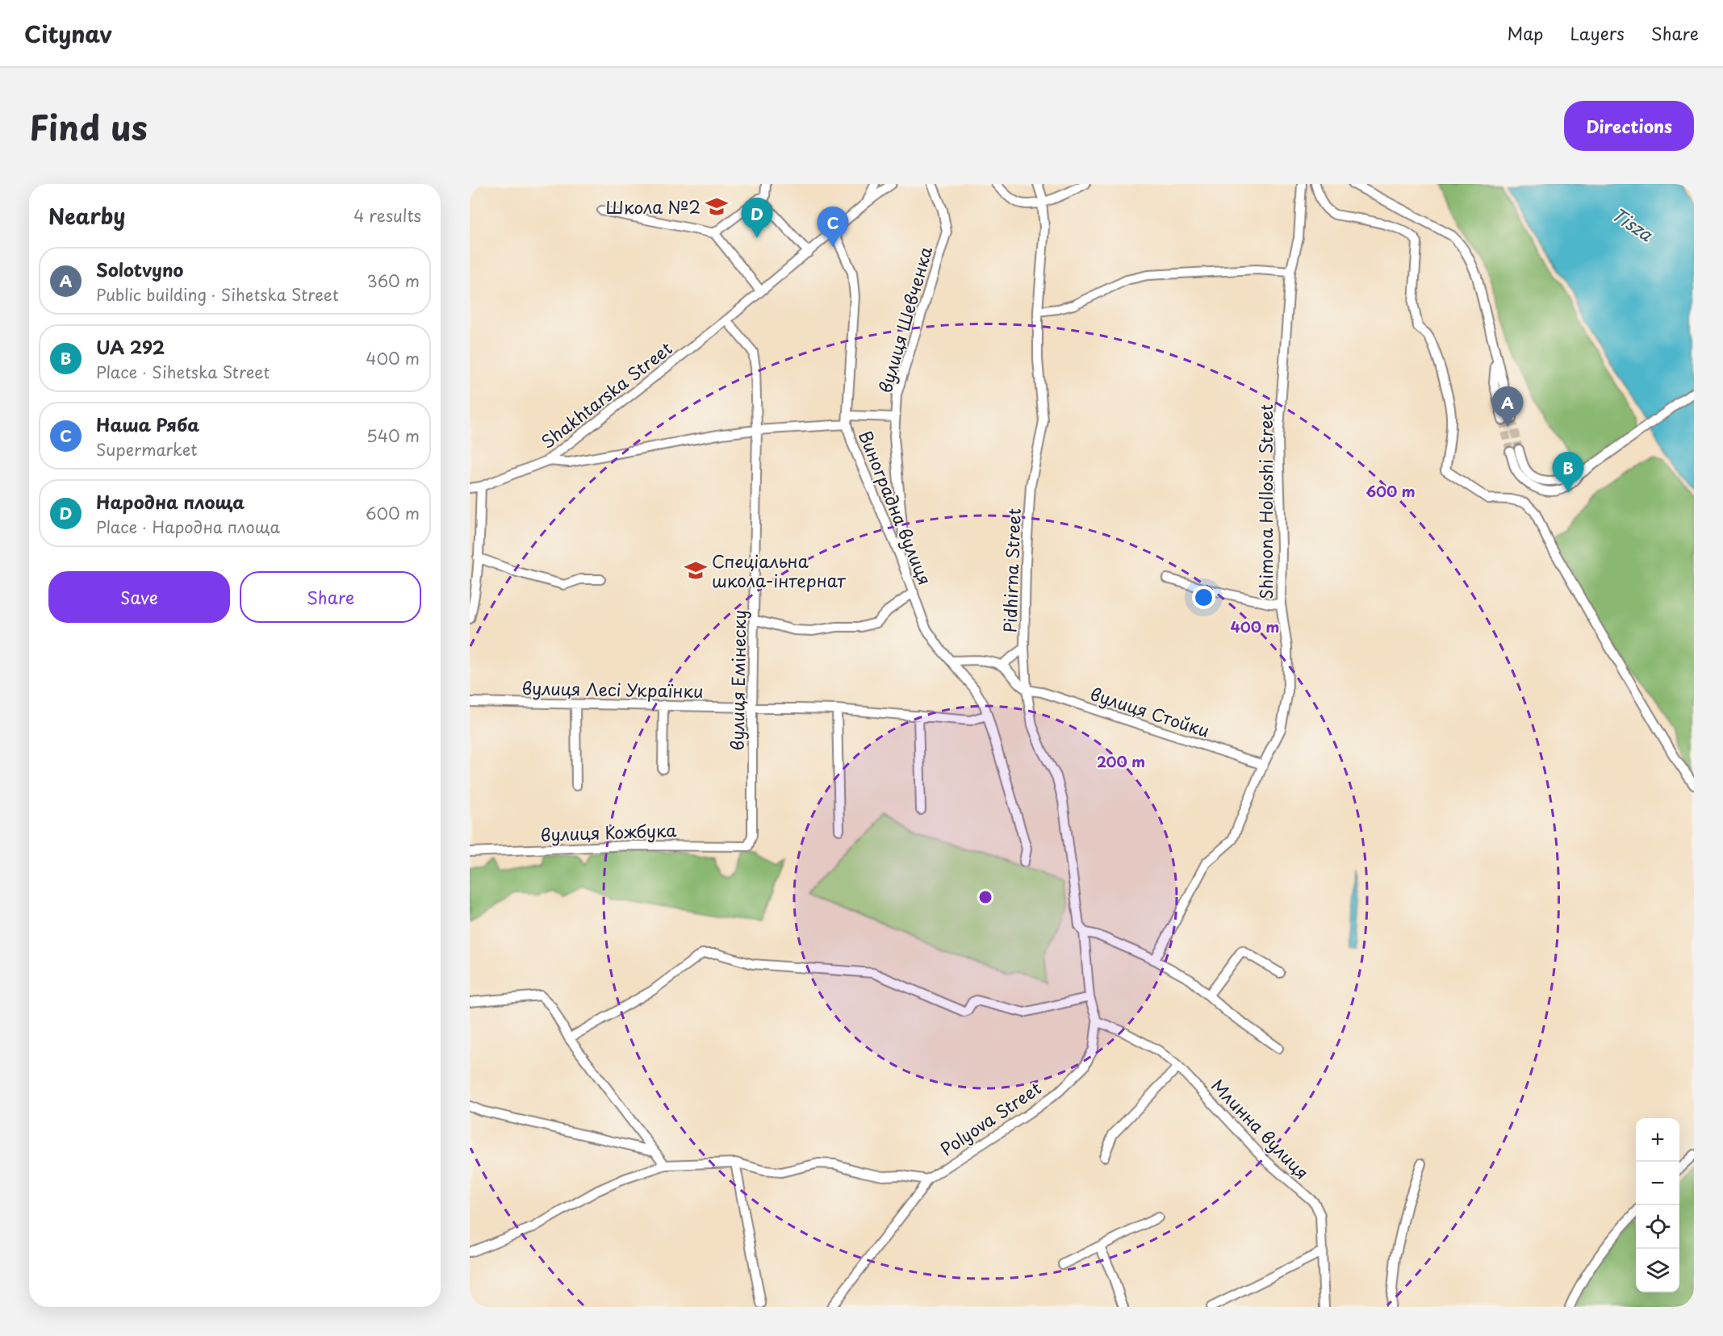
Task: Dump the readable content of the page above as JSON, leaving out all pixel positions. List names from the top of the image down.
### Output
{
  "streets": {
    "street": [
      "вулиця Шевченка",
      "Shakhtarska Street",
      "Shimona Holloshi Street",
      "Виноградна вулиця",
      "Pidhirna Street",
      "вулиця Емінеску",
      "вулиця Лесі Українки",
      "вулиця Стойки",
      "вулиця Кожбука",
      "Polyova Street",
      "Млинна вулиця"
    ]
  },
  "crossings": [
    ["вулиця Шевченка", "Виноградна вулиця"],
    ["Shakhtarska Street", "Виноградна вулиця"],
    ["Shakhtarska Street", "вулиця Емінеску"],
    ["Shimona Holloshi Street", "вулиця Стойки"],
    ["Виноградна вулиця", "вулиця Емінеску"],
    ["Виноградна вулиця", "вулиця Лесі Українки"],
    ["Pidhirna Street", "вулиця Стойки"],
    ["Pidhirna Street", "Polyova Street"],
    ["вулиця Емінеску", "вулиця Лесі Українки"],
    ["вулиця Емінеску", "вулиця Кожбука"],
    ["Polyova Street", "Млинна вулиця"]
  ],
  "water": ["Tisza"],
  "places": {
    "school or university": ["Школа №2", "Спеціальна школа-інтернат"]
  },
  "page": {
    "header": "Citynav",
    "nav": ["Map", "Layers", "Share"],
    "title": "Find us",
    "buttons": [
      "Directions",
      ["Save", "Share"]
    ],
    "heading": ["Nearby", "4 results"],
    "pins": [
      "D",
      "C",
      "A",
      "B"
    ],
    "list": [
      {
        "mark": "A",
        "name": "Solotvyno",
        "note": "Public building · Sihetska Street",
        "value": "360 m"
      },
      {
        "mark": "B",
        "name": "UA 292",
        "note": "Place · Sihetska Street",
        "value": "400 m"
      },
      {
        "mark": "C",
        "name": "Наша Ряба",
        "note": "Supermarket",
        "value": "540 m"
      },
      {
        "mark": "D",
        "name": "Народна площа",
        "note": "Place · Народна площа",
        "value": "600 m"
      }
    ],
    "map_buttons": ["+", "−"]
  },
  "rings": ["600 m", "400 m", "200 m"]
}
